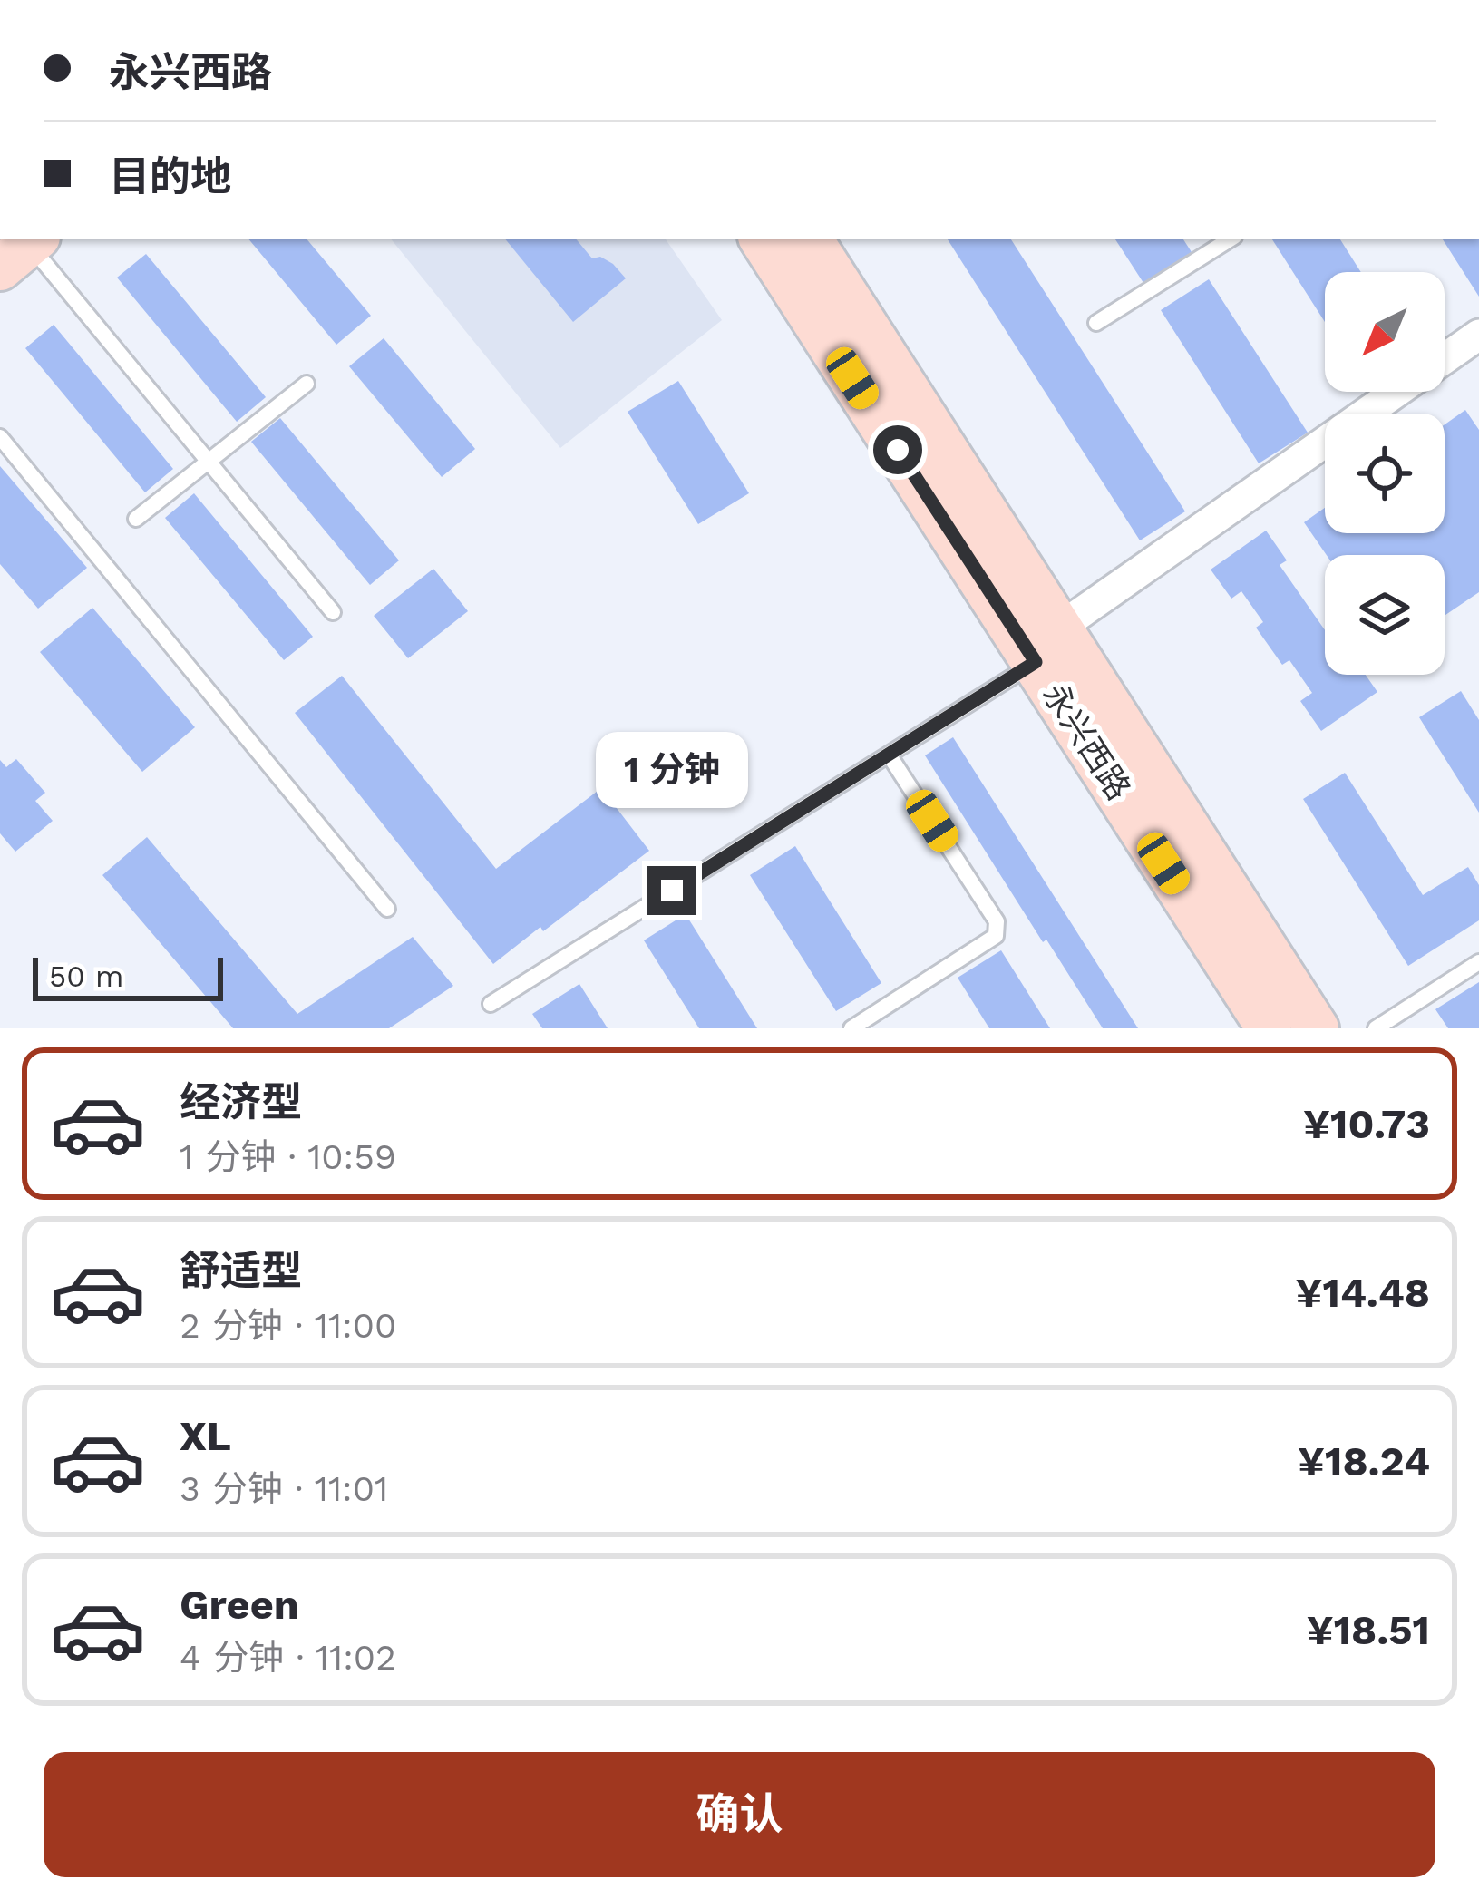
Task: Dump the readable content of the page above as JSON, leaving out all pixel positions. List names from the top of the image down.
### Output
{
  "streets": {
    "main road": ["永兴西路"]
  },
  "scale_bar": "50 m",
  "north": "bottom left",
  "page": {
    "banner": ["永兴西路", "目的地"],
    "bubble": "1 分钟",
    "scale": "50 m",
    "list": [
      {
        "name": "经济型",
        "note": "1 分钟 · 10:59",
        "value": "¥10.73"
      },
      {
        "name": "舒适型",
        "note": "2 分钟 · 11:00",
        "value": "¥14.48"
      },
      {
        "name": "XL",
        "note": "3 分钟 · 11:01",
        "value": "¥18.24"
      },
      {
        "name": "Green",
        "note": "4 分钟 · 11:02",
        "value": "¥18.51"
      }
    ],
    "buttons": "确认"
  }
}
